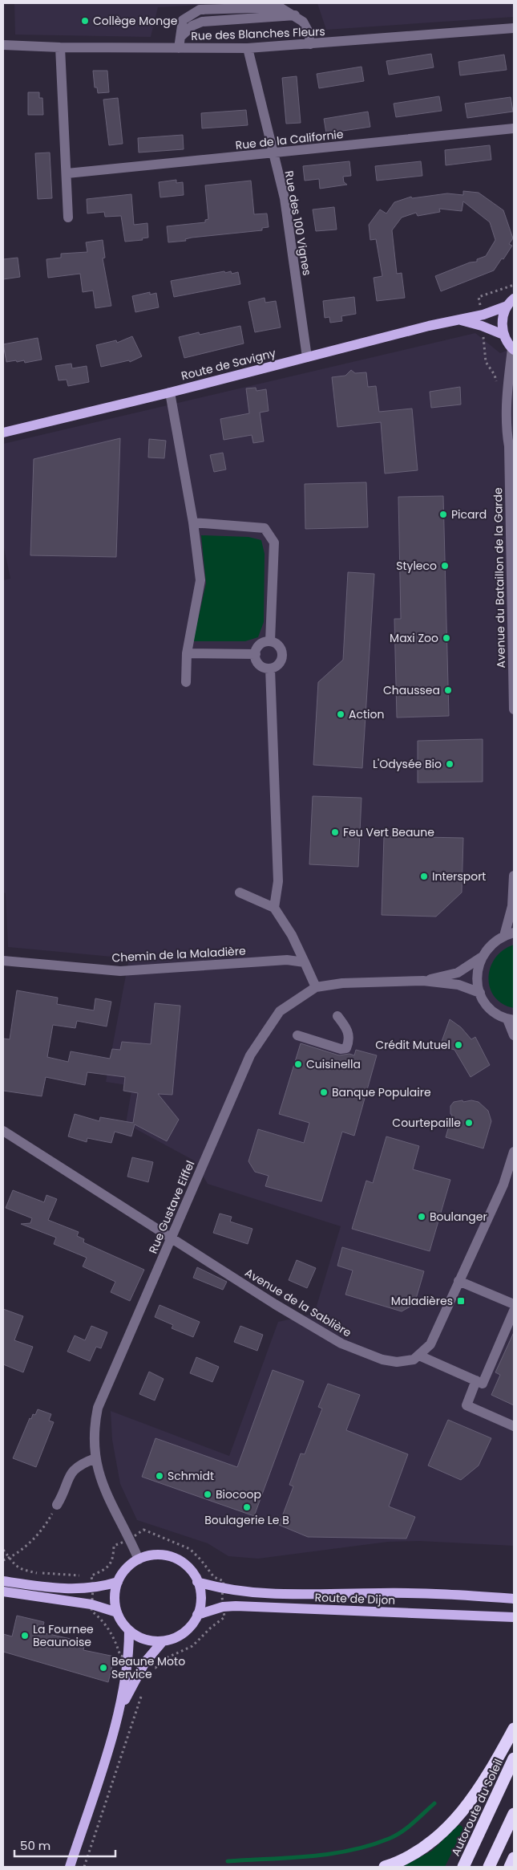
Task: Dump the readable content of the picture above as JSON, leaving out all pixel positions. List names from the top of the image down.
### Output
{
  "streets": {
    "highway": ["Autoroute du Soleil"],
    "main road": ["Route de Savigny", "Route de Dijon"],
    "street": [
      "Rue des Blanches Fleurs",
      "Rue de la Californie",
      "Rue des 100 Vignes",
      "Avenue du Bataillon de la Garde",
      "Chemin de la Maladière",
      "Rue Gustave Eiffel",
      "Avenue de la Sablière"
    ]
  },
  "crossings": [
    ["Rue des Blanches Fleurs", "Rue des 100 Vignes"],
    ["Rue de la Californie", "Rue des 100 Vignes"],
    ["Rue des 100 Vignes", "Route de Savigny"],
    ["Rue Gustave Eiffel", "Avenue de la Sablière"],
    ["Rue Gustave Eiffel", "Route de Dijon"]
  ],
  "places": {
    "other": [
      "Collège Monge",
      "Picard",
      "Styleco",
      "Maxi Zoo",
      "Chaussea",
      "Action",
      "L'Odysée Bio",
      "Feu Vert Beaune",
      "Intersport",
      "Crédit Mutuel",
      "Cuisinella",
      "Banque Populaire",
      "Courtepaille",
      "Boulanger",
      "Schmidt",
      "Biocoop",
      "Boulagerie Le B",
      "La Fournee Beaunoise",
      "Beaune Moto Service"
    ],
    "transit": ["Maladières"]
  },
  "scale_bar": "50 m"
}
